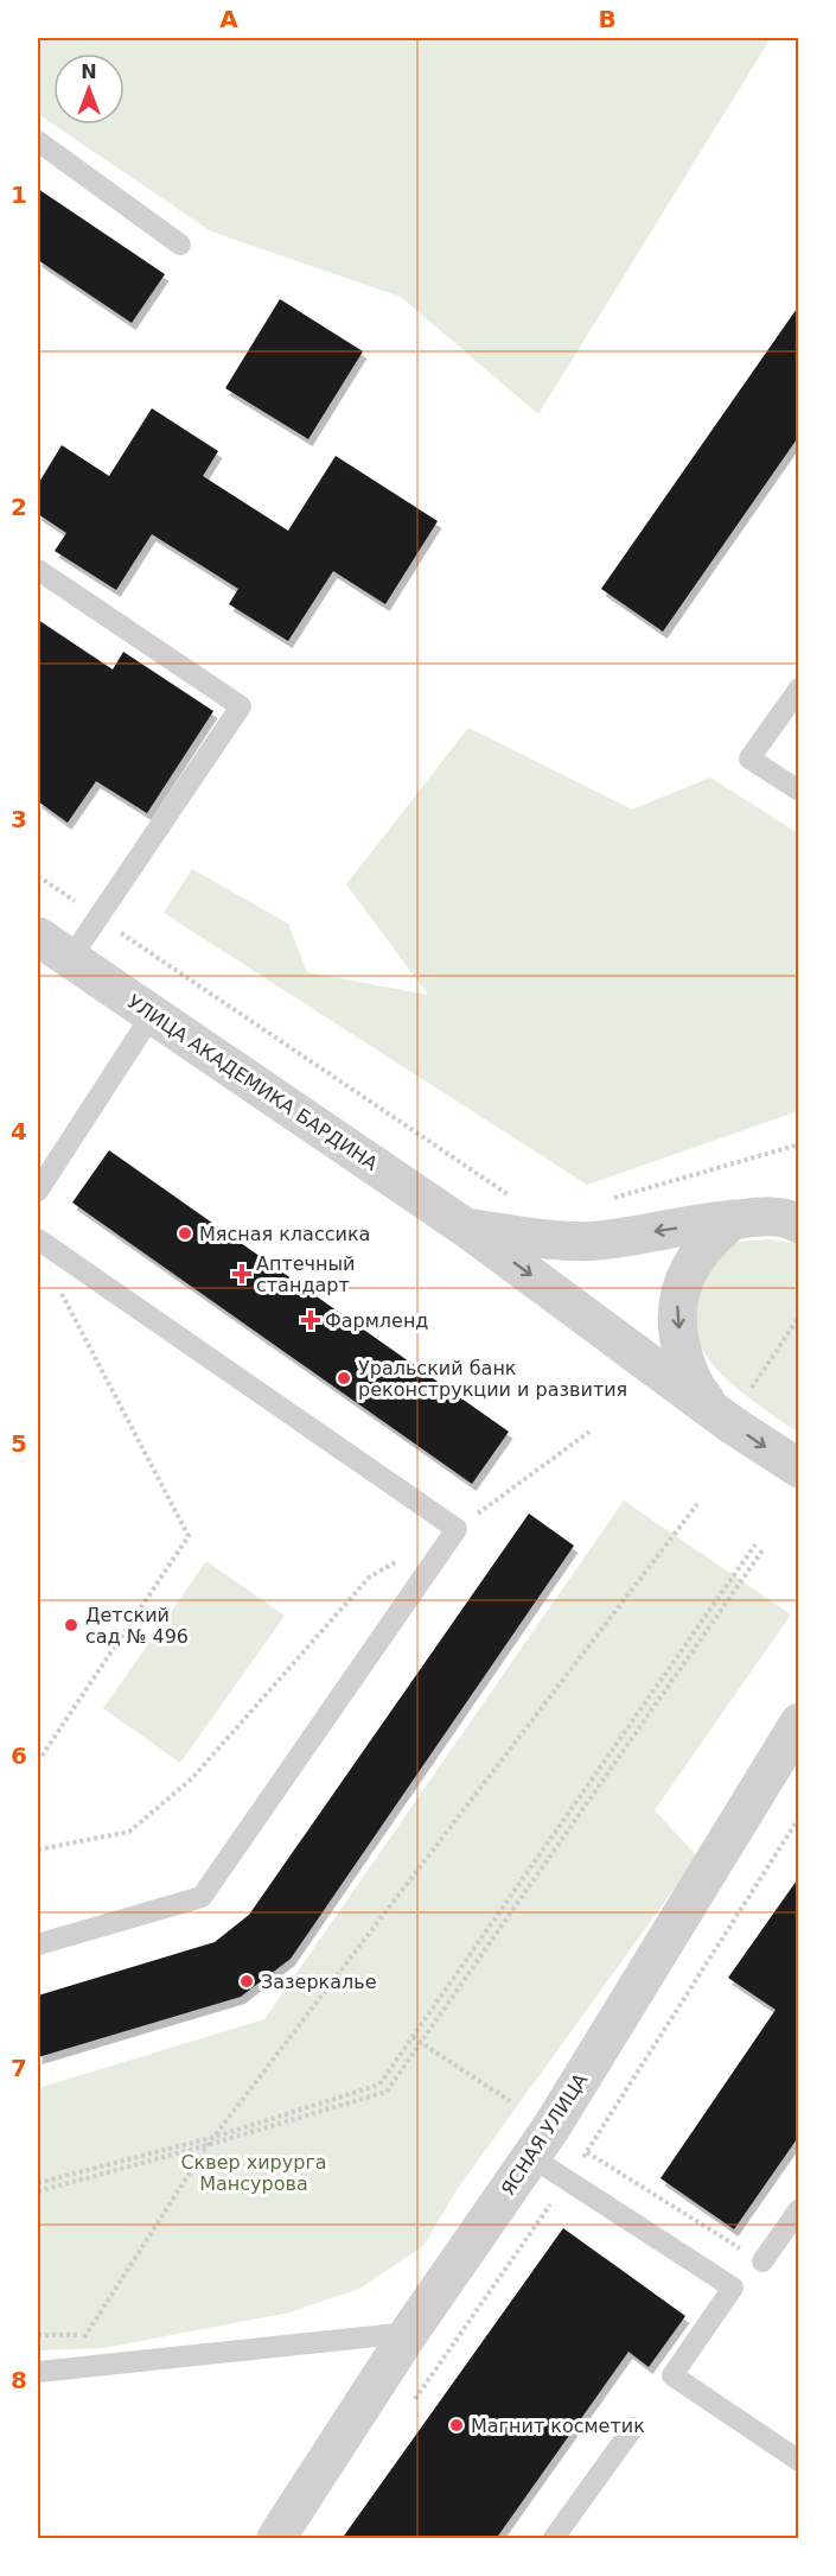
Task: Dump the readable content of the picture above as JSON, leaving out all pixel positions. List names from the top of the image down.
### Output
{
  "streets": {
    "street": ["УЛИЦА АКАДЕМИКА БАРДИНА", "ЯСНАЯ УЛИЦА"]
  },
  "parks": ["Сквер хирурга Мансурова"],
  "places": {
    "other": [
      "Мясная классика",
      "Уральский банк реконструкции и развития",
      "Детский сад № 496",
      "Зазеркалье",
      "Магнит косметик"
    ],
    "health": ["Аптечный стандарт", "Фармленд"]
  },
  "north": "top",
  "grid": {
    "columns": ["A", "B"],
    "rows": [
      "1",
      "2",
      "3",
      "4",
      "5",
      "6",
      "7",
      "8"
    ]
  }
}
